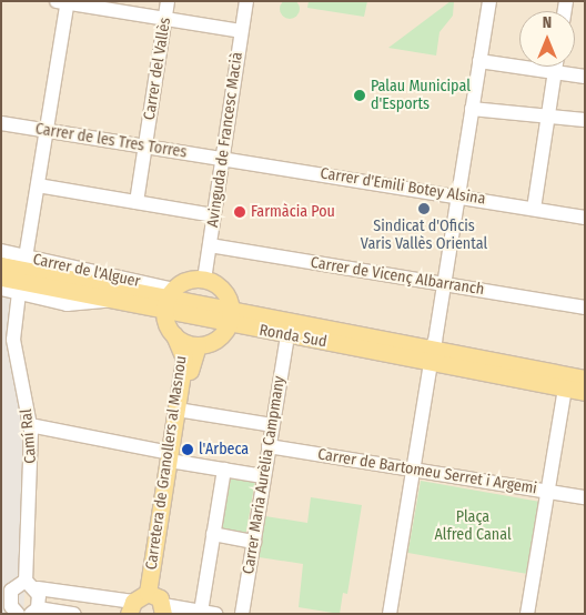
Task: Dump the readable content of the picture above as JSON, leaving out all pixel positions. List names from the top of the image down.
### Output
{
  "streets": {
    "main road": ["Ronda Sud", "Carretera de Granollers al Masnou"],
    "street": [
      "Carrer del Vallès",
      "Avinguda de Francesc Macià",
      "Carrer de les Tres Torres",
      "Carrer d'Emili Botey Alsina",
      "Carrer de l'Alguer",
      "Carrer de Vicenç Albarranch",
      "Camí Ral",
      "Carrer de Bartomeu Serret i Argemi",
      "Carrer Maria Aurèlia Campmany"
    ]
  },
  "crossings": [
    ["Carrer del Vallès", "Carrer de les Tres Torres"],
    ["Avinguda de Francesc Macià", "Carrer de les Tres Torres"],
    ["Avinguda de Francesc Macià", "Carrer d'Emili Botey Alsina"],
    ["Avinguda de Francesc Macià", "Carrer de Vicenç Albarranch"],
    ["Carrer de les Tres Torres", "Carrer d'Emili Botey Alsina"],
    ["Carrer de l'Alguer", "Ronda Sud"],
    ["Carrer de l'Alguer", "Carretera de Granollers al Masnou"],
    ["Ronda Sud", "Carretera de Granollers al Masnou"],
    ["Ronda Sud", "Carrer Maria Aurèlia Campmany"],
    ["Carrer de Bartomeu Serret i Argemi", "Carrer Maria Aurèlia Campmany"]
  ],
  "parks": ["Plaça Alfred Canal"],
  "places": [
    "Palau Municipal d'Esports",
    "Sindicat d'Oficis Varis Vallès Oriental",
    "Farmàcia Pou",
    "l'Arbeca"
  ],
  "north": "top"
}
